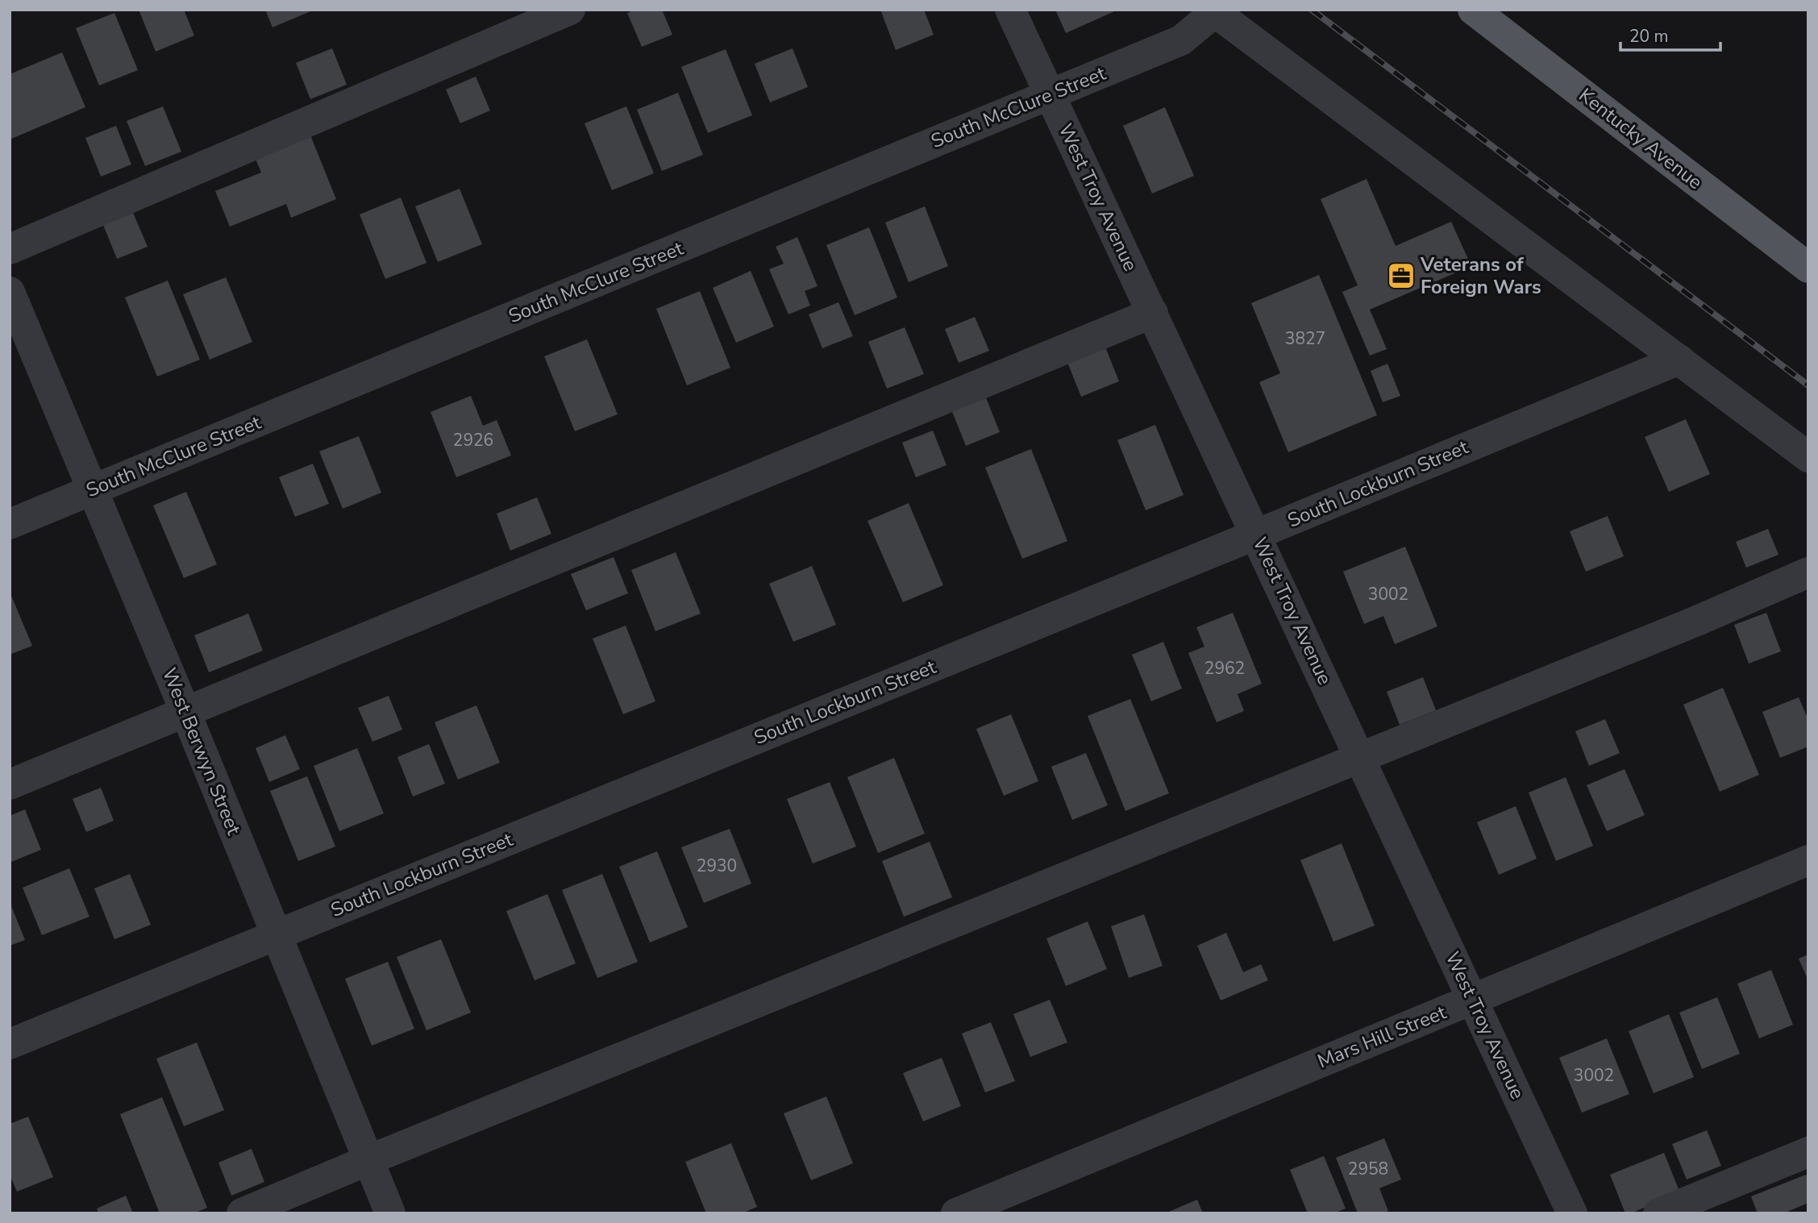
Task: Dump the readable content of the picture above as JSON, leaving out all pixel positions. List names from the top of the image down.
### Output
{
  "streets": {
    "main road": ["Kentucky Avenue"],
    "street": [
      "South McClure Street",
      "West Troy Avenue",
      "South Lockburn Street",
      "West Berwyn Street",
      "Mars Hill Street"
    ]
  },
  "crossings": [
    ["South McClure Street", "West Troy Avenue"],
    ["South McClure Street", "West Berwyn Street"],
    ["West Troy Avenue", "South Lockburn Street"],
    ["West Troy Avenue", "Mars Hill Street"],
    ["South Lockburn Street", "West Berwyn Street"]
  ],
  "places": {
    "office": ["Veterans of Foreign Wars"]
  },
  "house_numbers": [
    "3827",
    "2926",
    "3002",
    "2962",
    "2930",
    "3002",
    "2958"
  ],
  "scale_bar": "20 m"
}
